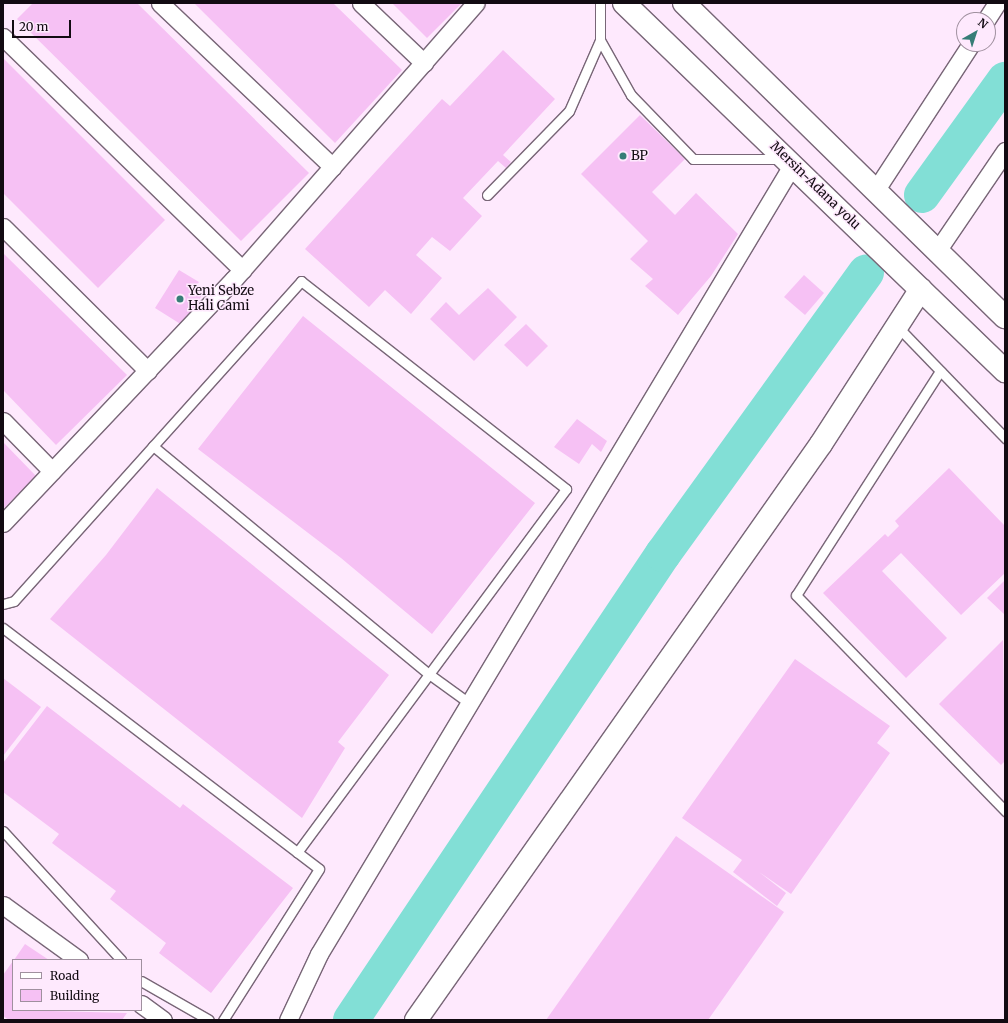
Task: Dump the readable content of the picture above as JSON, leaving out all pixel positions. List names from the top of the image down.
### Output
{
  "streets": {
    "main road": ["Mersin-Adana yolu"]
  },
  "places": ["BP", "Yeni Sebze Hali Cami"],
  "legend": ["Road", "Building"],
  "scale_bar": "20 m",
  "north": "top right"
}
